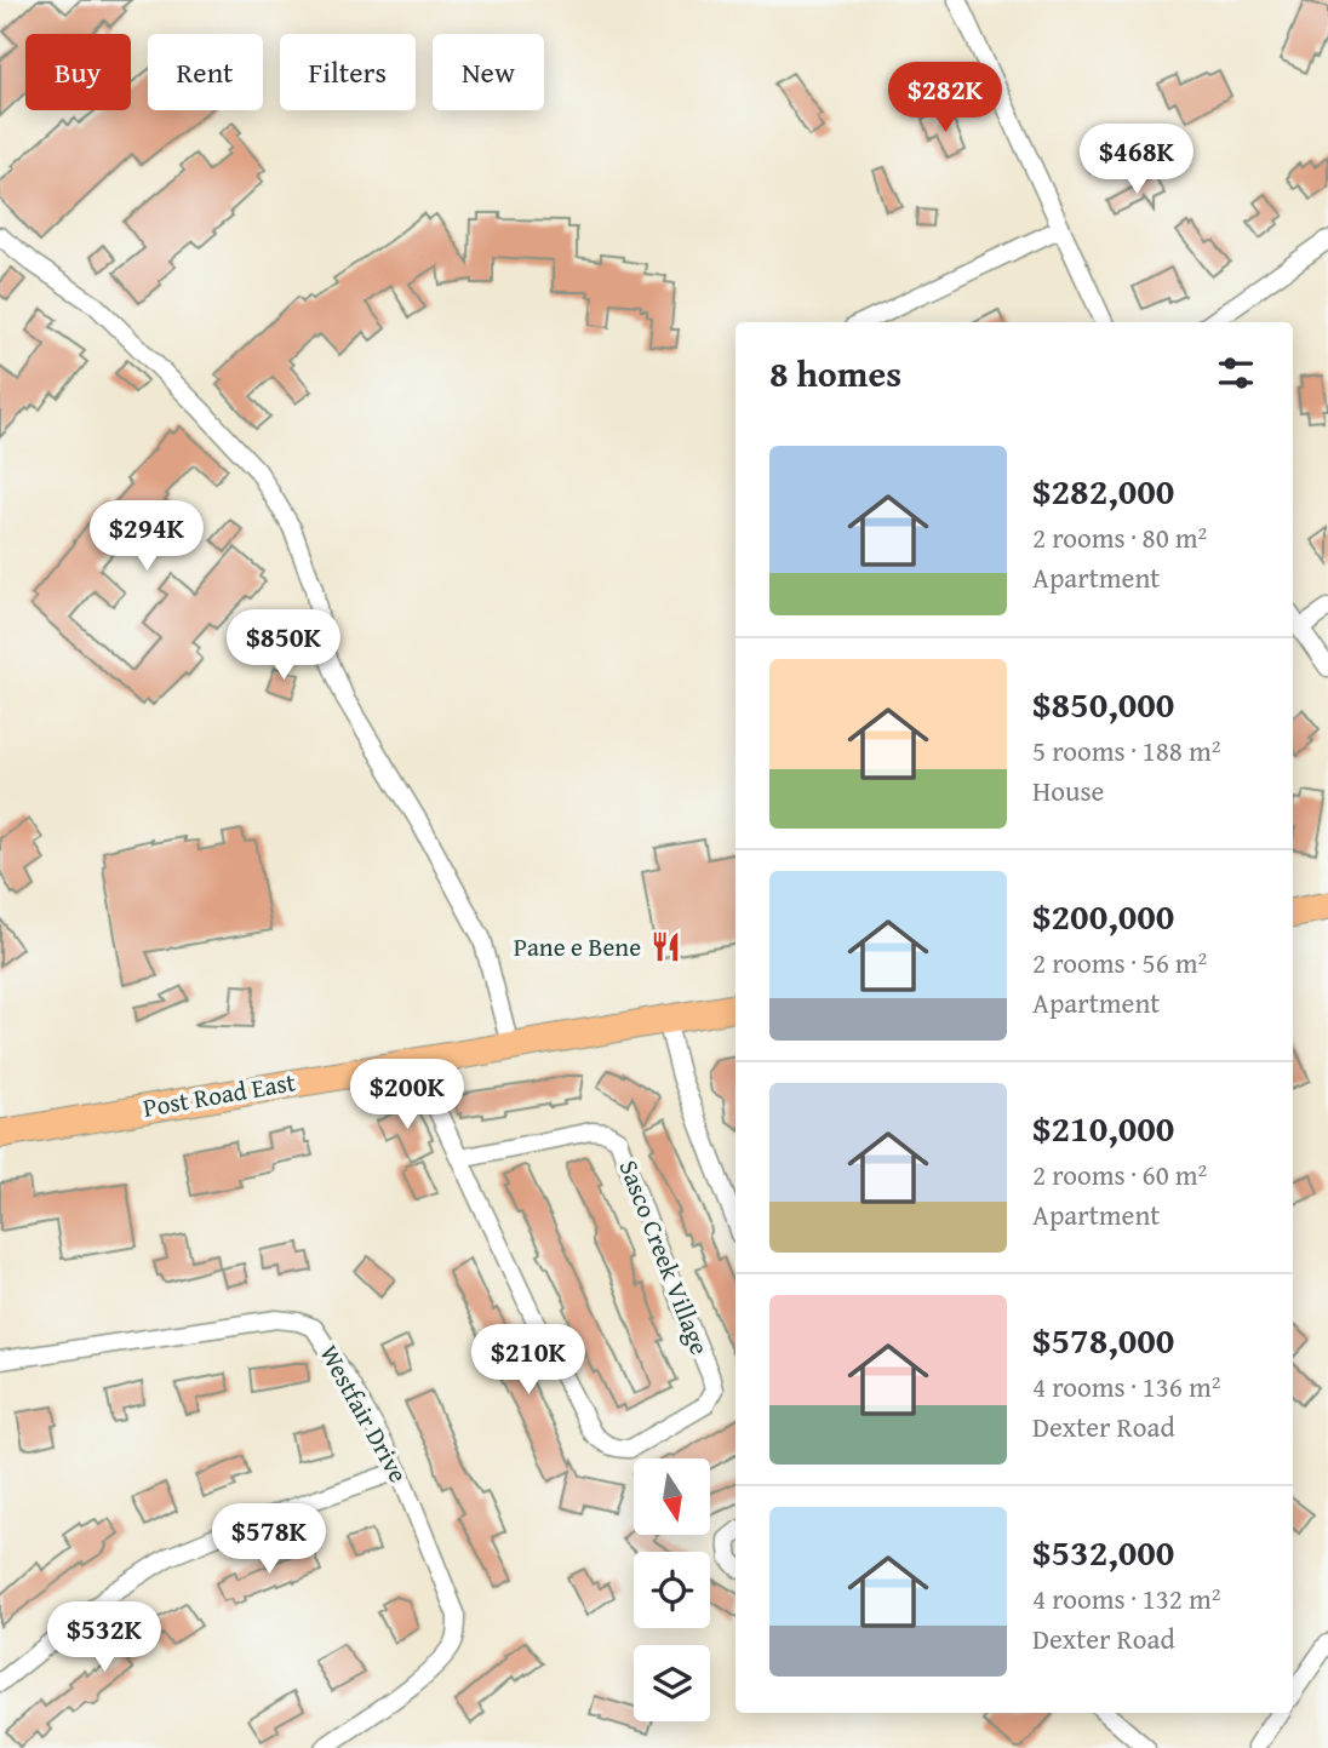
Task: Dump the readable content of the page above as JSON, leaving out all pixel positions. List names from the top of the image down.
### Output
{
  "streets": {
    "main road": ["Post Road East"],
    "street": ["Sasco Creek Village", "Westfair Drive"]
  },
  "crossings": [
    ["Post Road East", "Sasco Creek Village"]
  ],
  "places": {
    "restaurant": ["Pane e Bene"]
  },
  "north": "bottom",
  "page": {
    "chip": [
      "Buy",
      "Rent",
      "Filters",
      "New"
    ],
    "price": [
      "$282K",
      "$468K",
      "$294K",
      "$850K",
      "$200K",
      "$210K",
      "$578K",
      "$532K"
    ],
    "heading": "8 homes",
    "list": [
      {
        "name": "$282,000",
        "note": "2 rooms · 80 m² · Apartment"
      },
      {
        "name": "$850,000",
        "note": "5 rooms · 188 m² · House"
      },
      {
        "name": "$200,000",
        "note": "2 rooms · 56 m² · Apartment"
      },
      {
        "name": "$210,000",
        "note": "2 rooms · 60 m² · Apartment"
      },
      {
        "name": "$578,000",
        "note": "4 rooms · 136 m² · Dexter Road"
      },
      {
        "name": "$532,000",
        "note": "4 rooms · 132 m² · Dexter Road"
      }
    ]
  }
}
